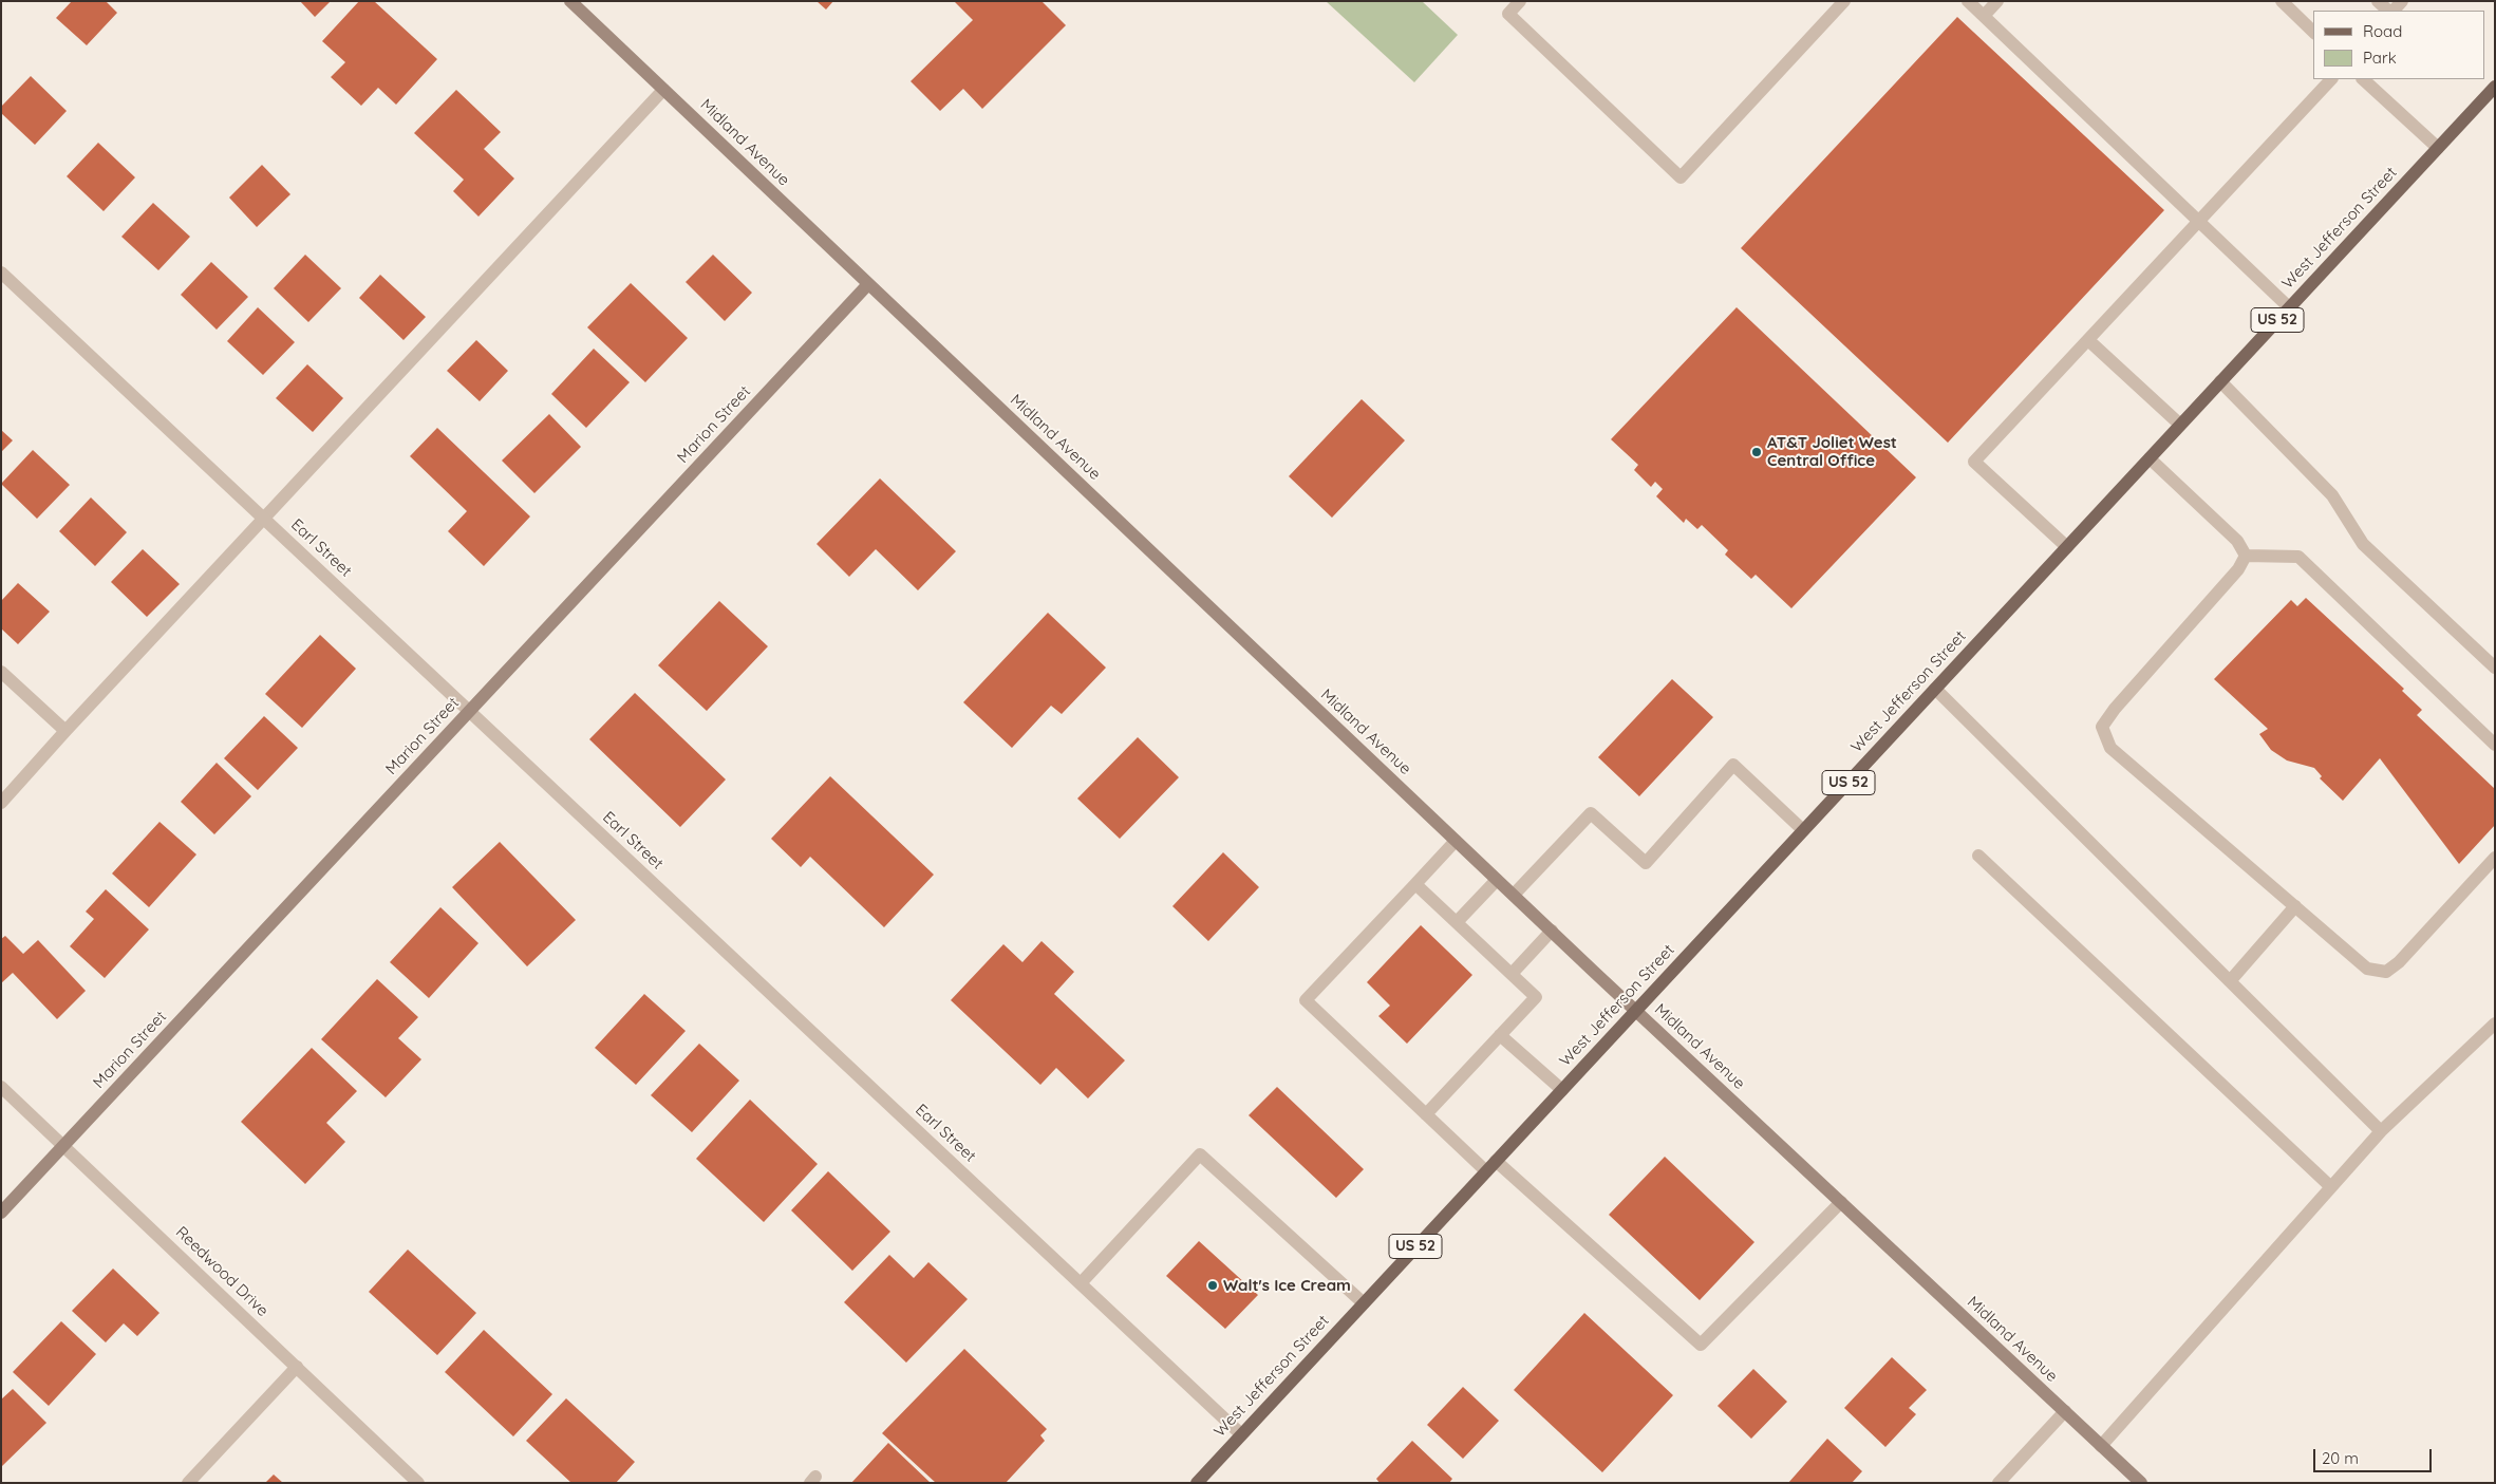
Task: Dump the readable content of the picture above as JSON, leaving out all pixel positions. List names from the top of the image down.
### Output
{
  "streets": {
    "main road": ["West Jefferson Street", "US 52"],
    "street": [
      "Midland Avenue",
      "Marion Street",
      "Earl Street",
      "Reedwood Drive"
    ]
  },
  "crossings": [
    ["Midland Avenue", "West Jefferson Street"],
    ["Midland Avenue", "Marion Street"],
    ["West Jefferson Street", "Earl Street"],
    ["Marion Street", "Earl Street"],
    ["Marion Street", "Reedwood Drive"]
  ],
  "places": ["AT&T Joliet West Central Office", "Walt's Ice Cream"],
  "legend": ["Road", "Park"],
  "scale_bar": "20 m"
}
